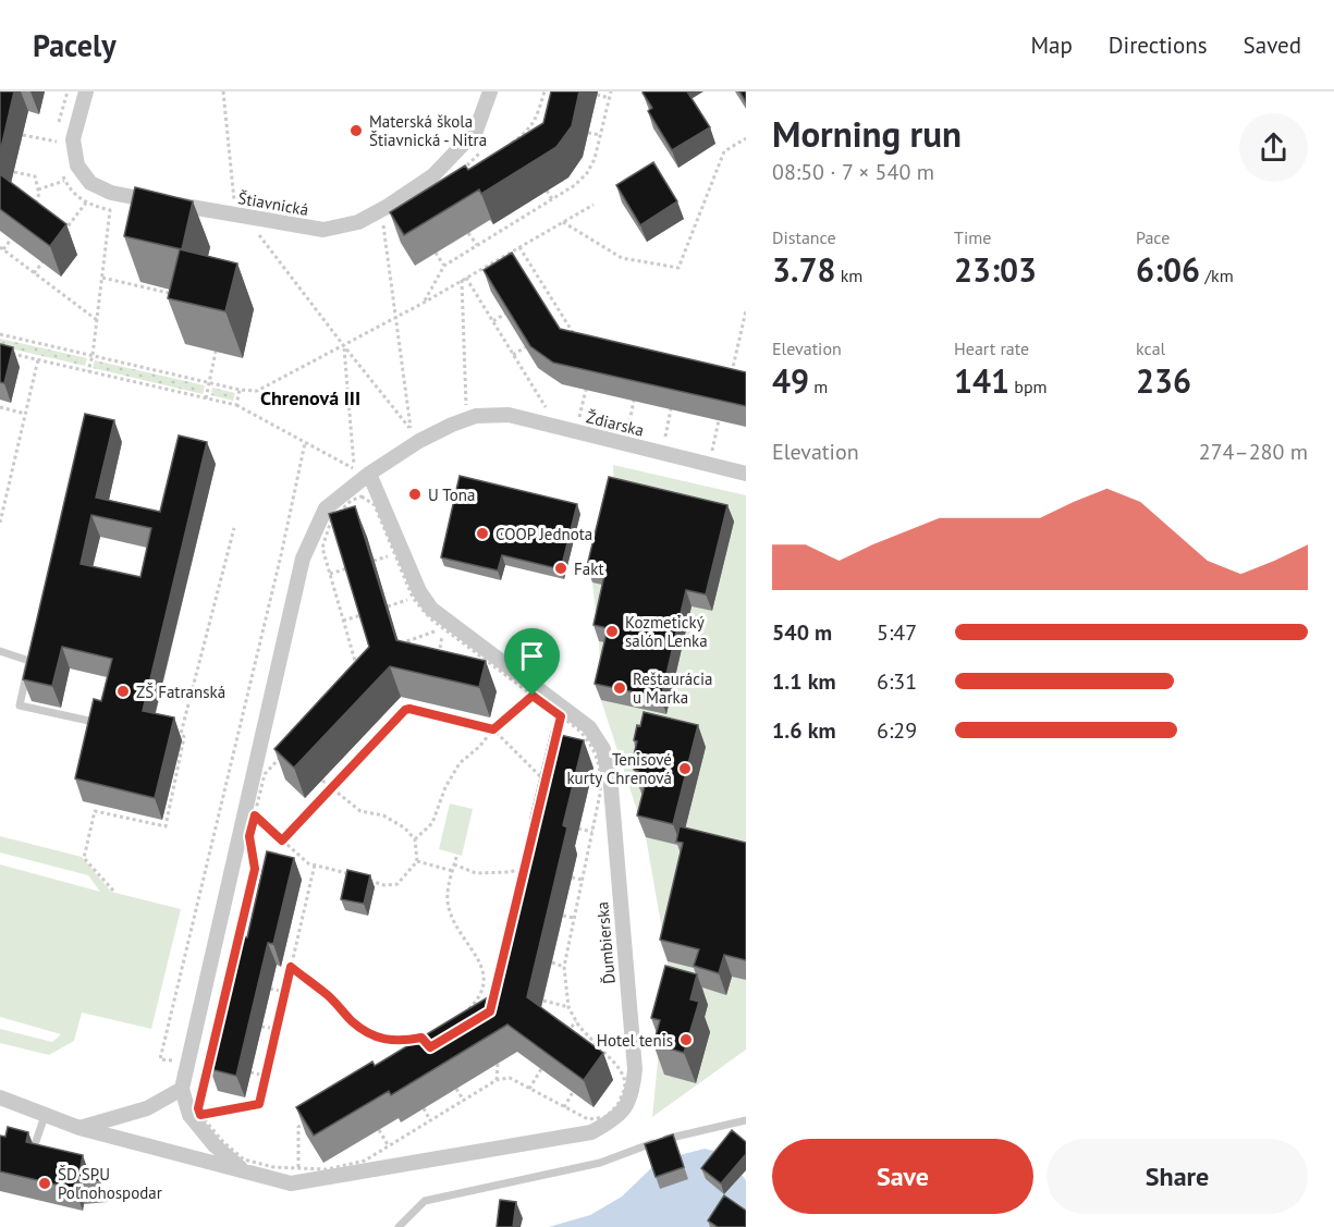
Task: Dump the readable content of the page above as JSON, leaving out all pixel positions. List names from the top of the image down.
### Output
{
  "streets": {
    "street": ["Štiavnická", "Ždiarska", "Ďumbierska"]
  },
  "districts": ["Chrenová III"],
  "places": [
    "Materská škola Štiavnická - Nitra",
    "U Tona",
    "COOP Jednota",
    "Fakt",
    "Kozmetický salón Lenka",
    "Reštaurácia u Marka",
    "ZŠ Fatranská",
    "Tenisové kurty Chrenová",
    "Hotel tenis",
    "ŠD SPU Poľnohospodar"
  ],
  "page": {
    "header": "Pacely",
    "nav": ["Map", "Directions", "Saved"],
    "heading": ["Morning run", "08:50 · 7 × 540 m"],
    "stats": [
      ["Distance", "3.78 km"],
      ["Time", "23:03"],
      ["Pace", "6:06 /km"],
      ["Elevation", "49 m"],
      ["Heart rate", "141 bpm"],
      ["kcal", "236"]
    ],
    "chart": ["Elevation", "274–280 m"],
    "list": [
      {
        "name": "540 m",
        "note": "5:47"
      },
      {
        "name": "1.1 km",
        "note": "6:31"
      },
      {
        "name": "1.6 km",
        "note": "6:29"
      }
    ],
    "buttons": ["Save", "Share"]
  }
}
